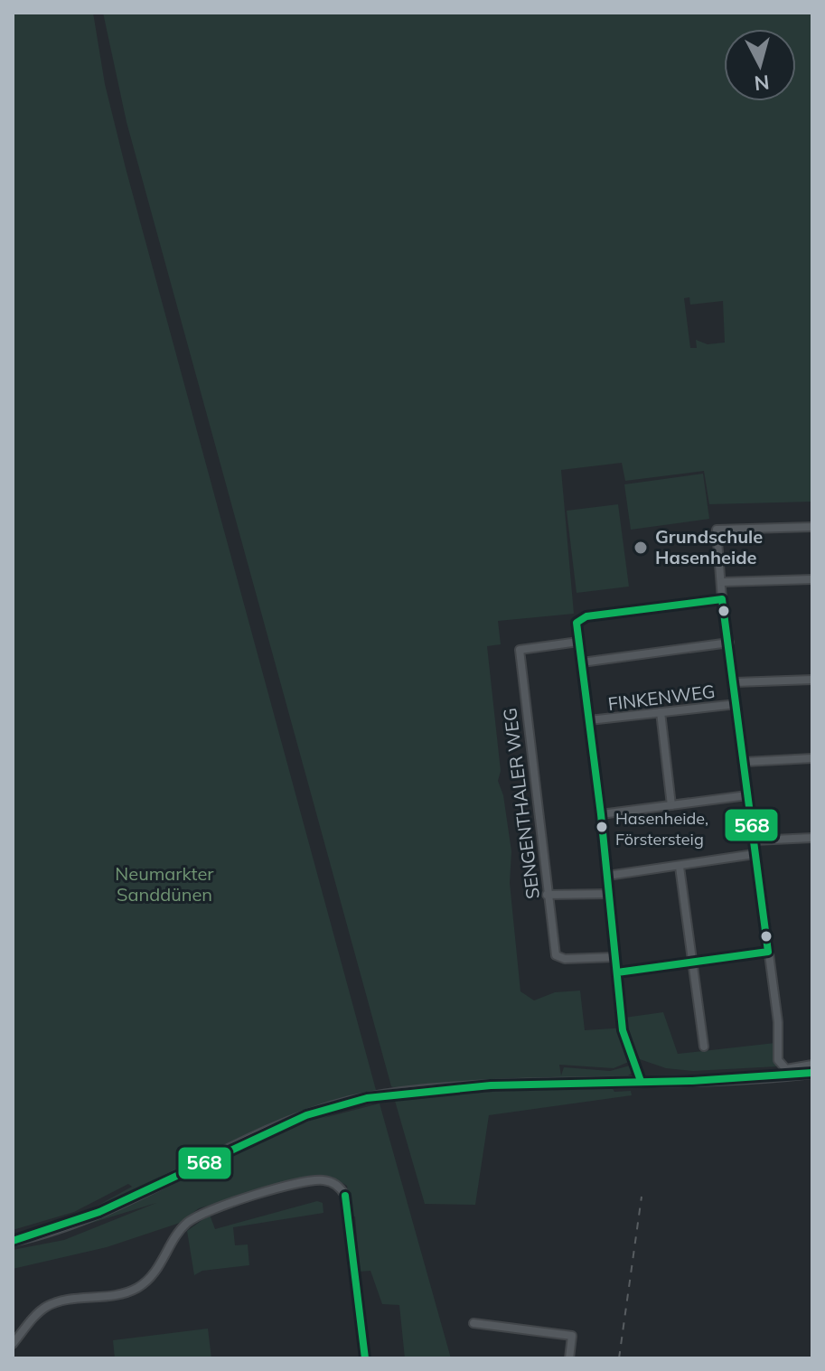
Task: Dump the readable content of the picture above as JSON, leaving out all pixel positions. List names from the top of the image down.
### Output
{
  "streets": {
    "street": ["FINKENWEG", "SENGENTHALER WEG"]
  },
  "parks": ["Neumarkter Sanddünen"],
  "places": ["Grundschule Hasenheide", "Hasenheide, Förstersteig"],
  "lines": ["transit line 568"],
  "north": "bottom"
}
